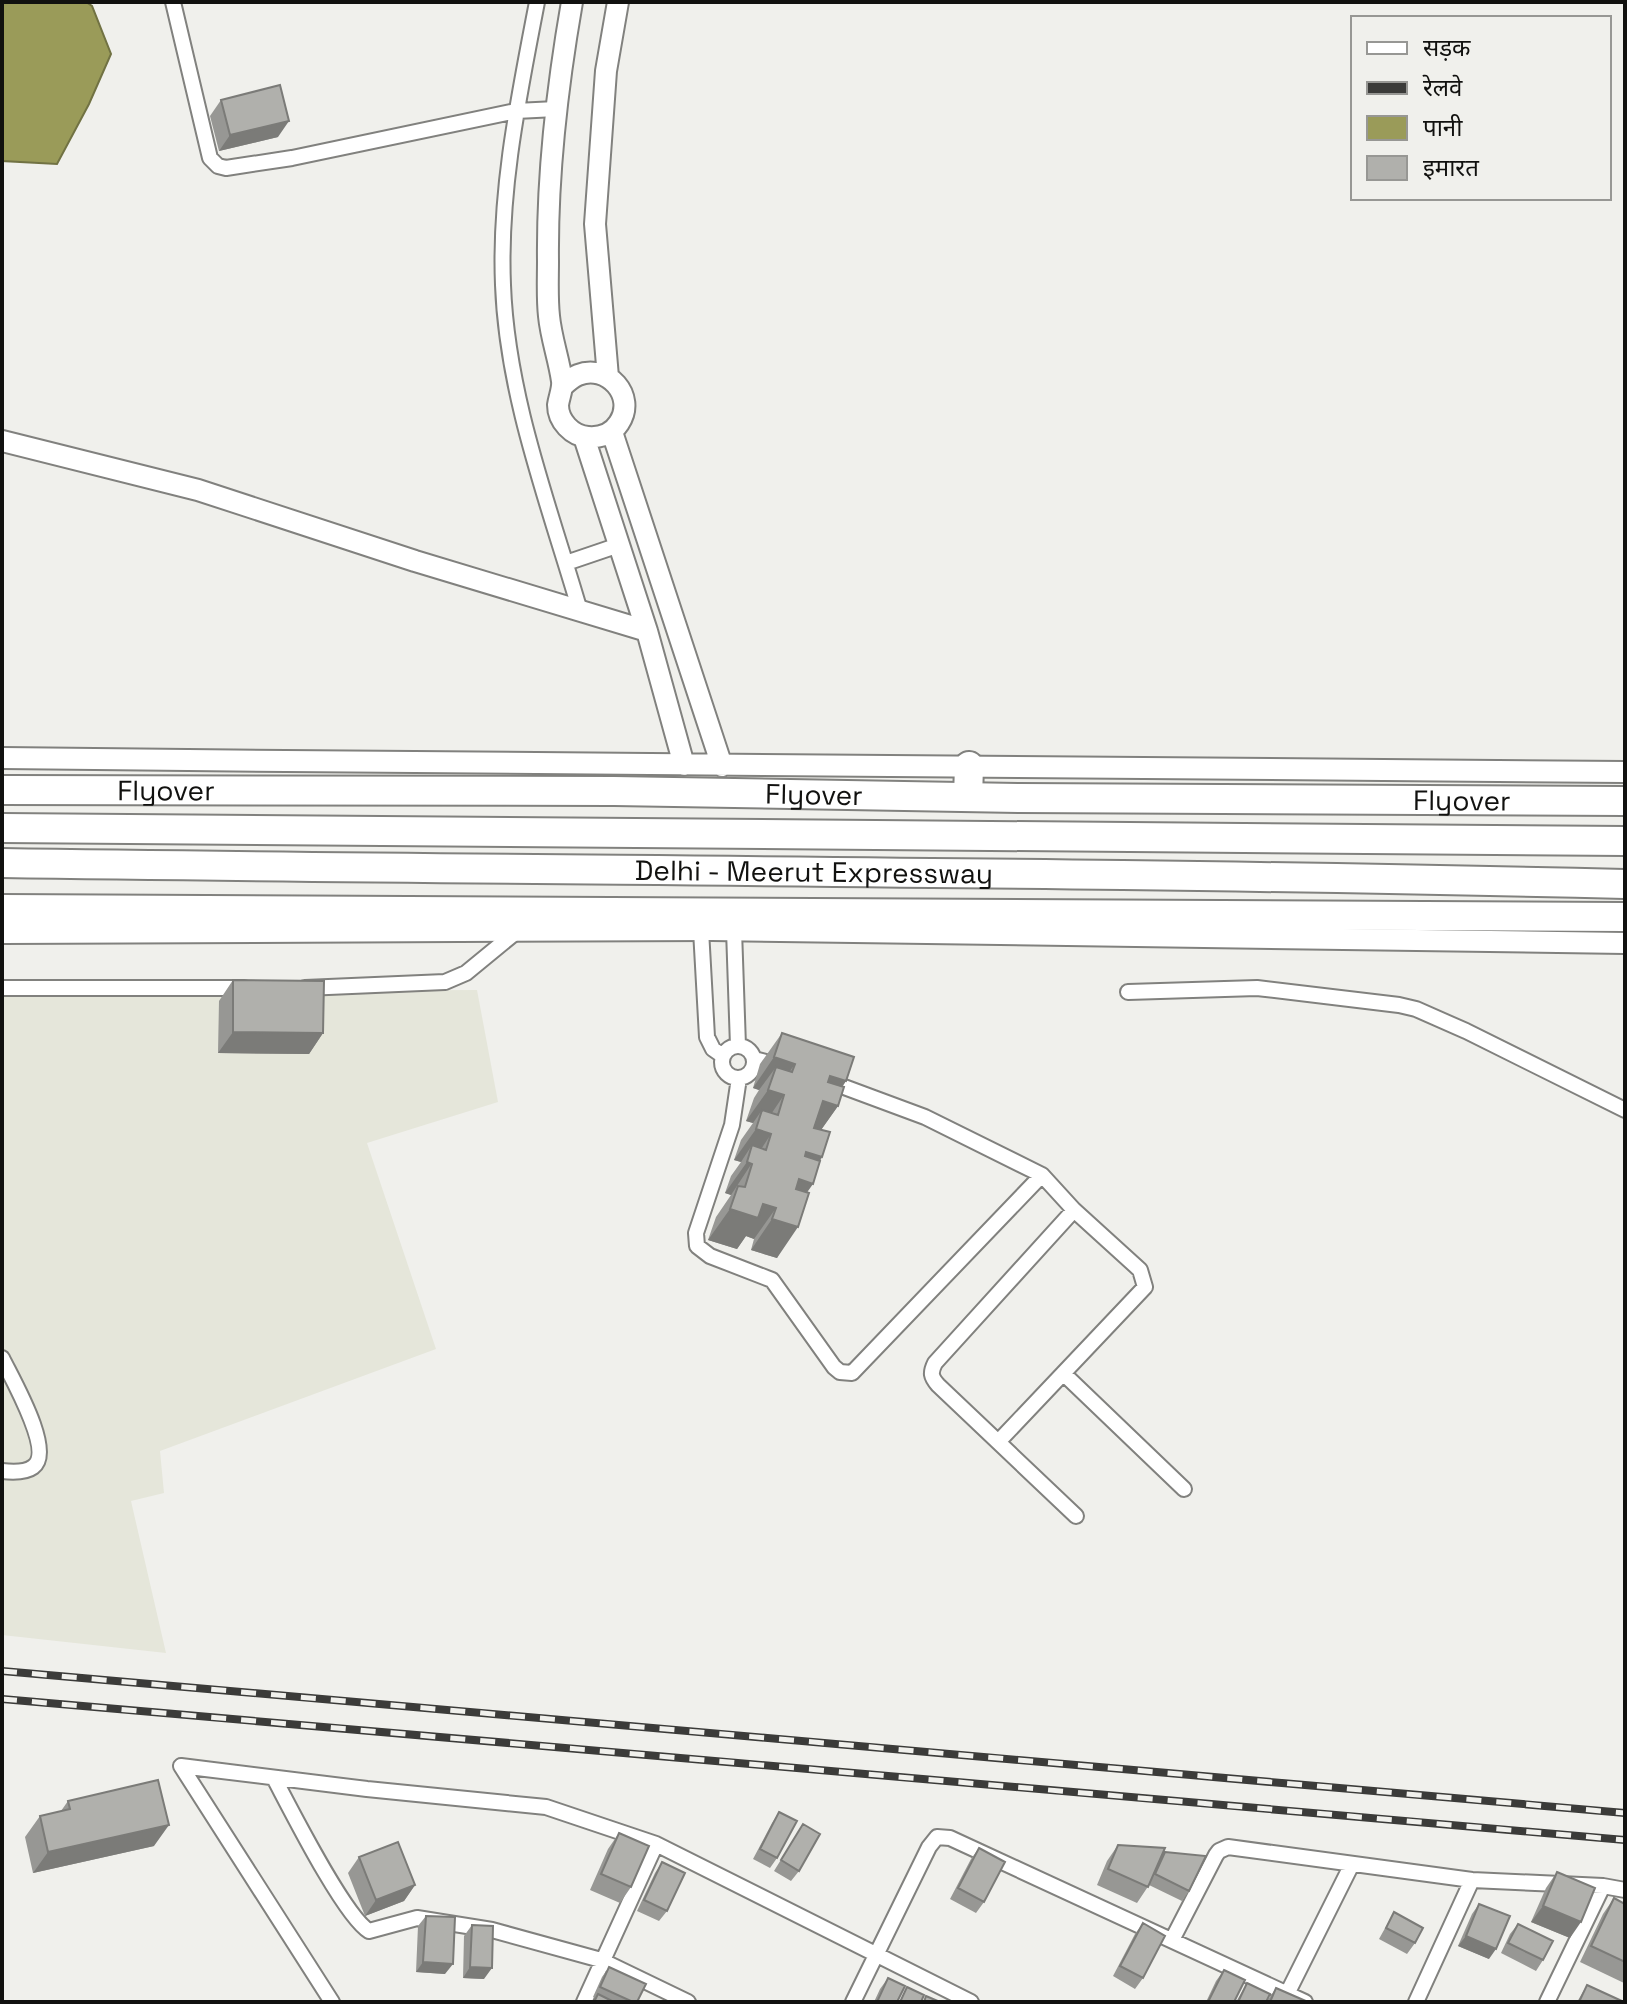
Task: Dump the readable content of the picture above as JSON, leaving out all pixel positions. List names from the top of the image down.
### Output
{
  "streets": {
    "highway": ["Flyover", "Delhi - Meerut Expressway"]
  },
  "legend": [
    "सड़क",
    "रेलवे",
    "पानी",
    "इमारत"
  ]
}
